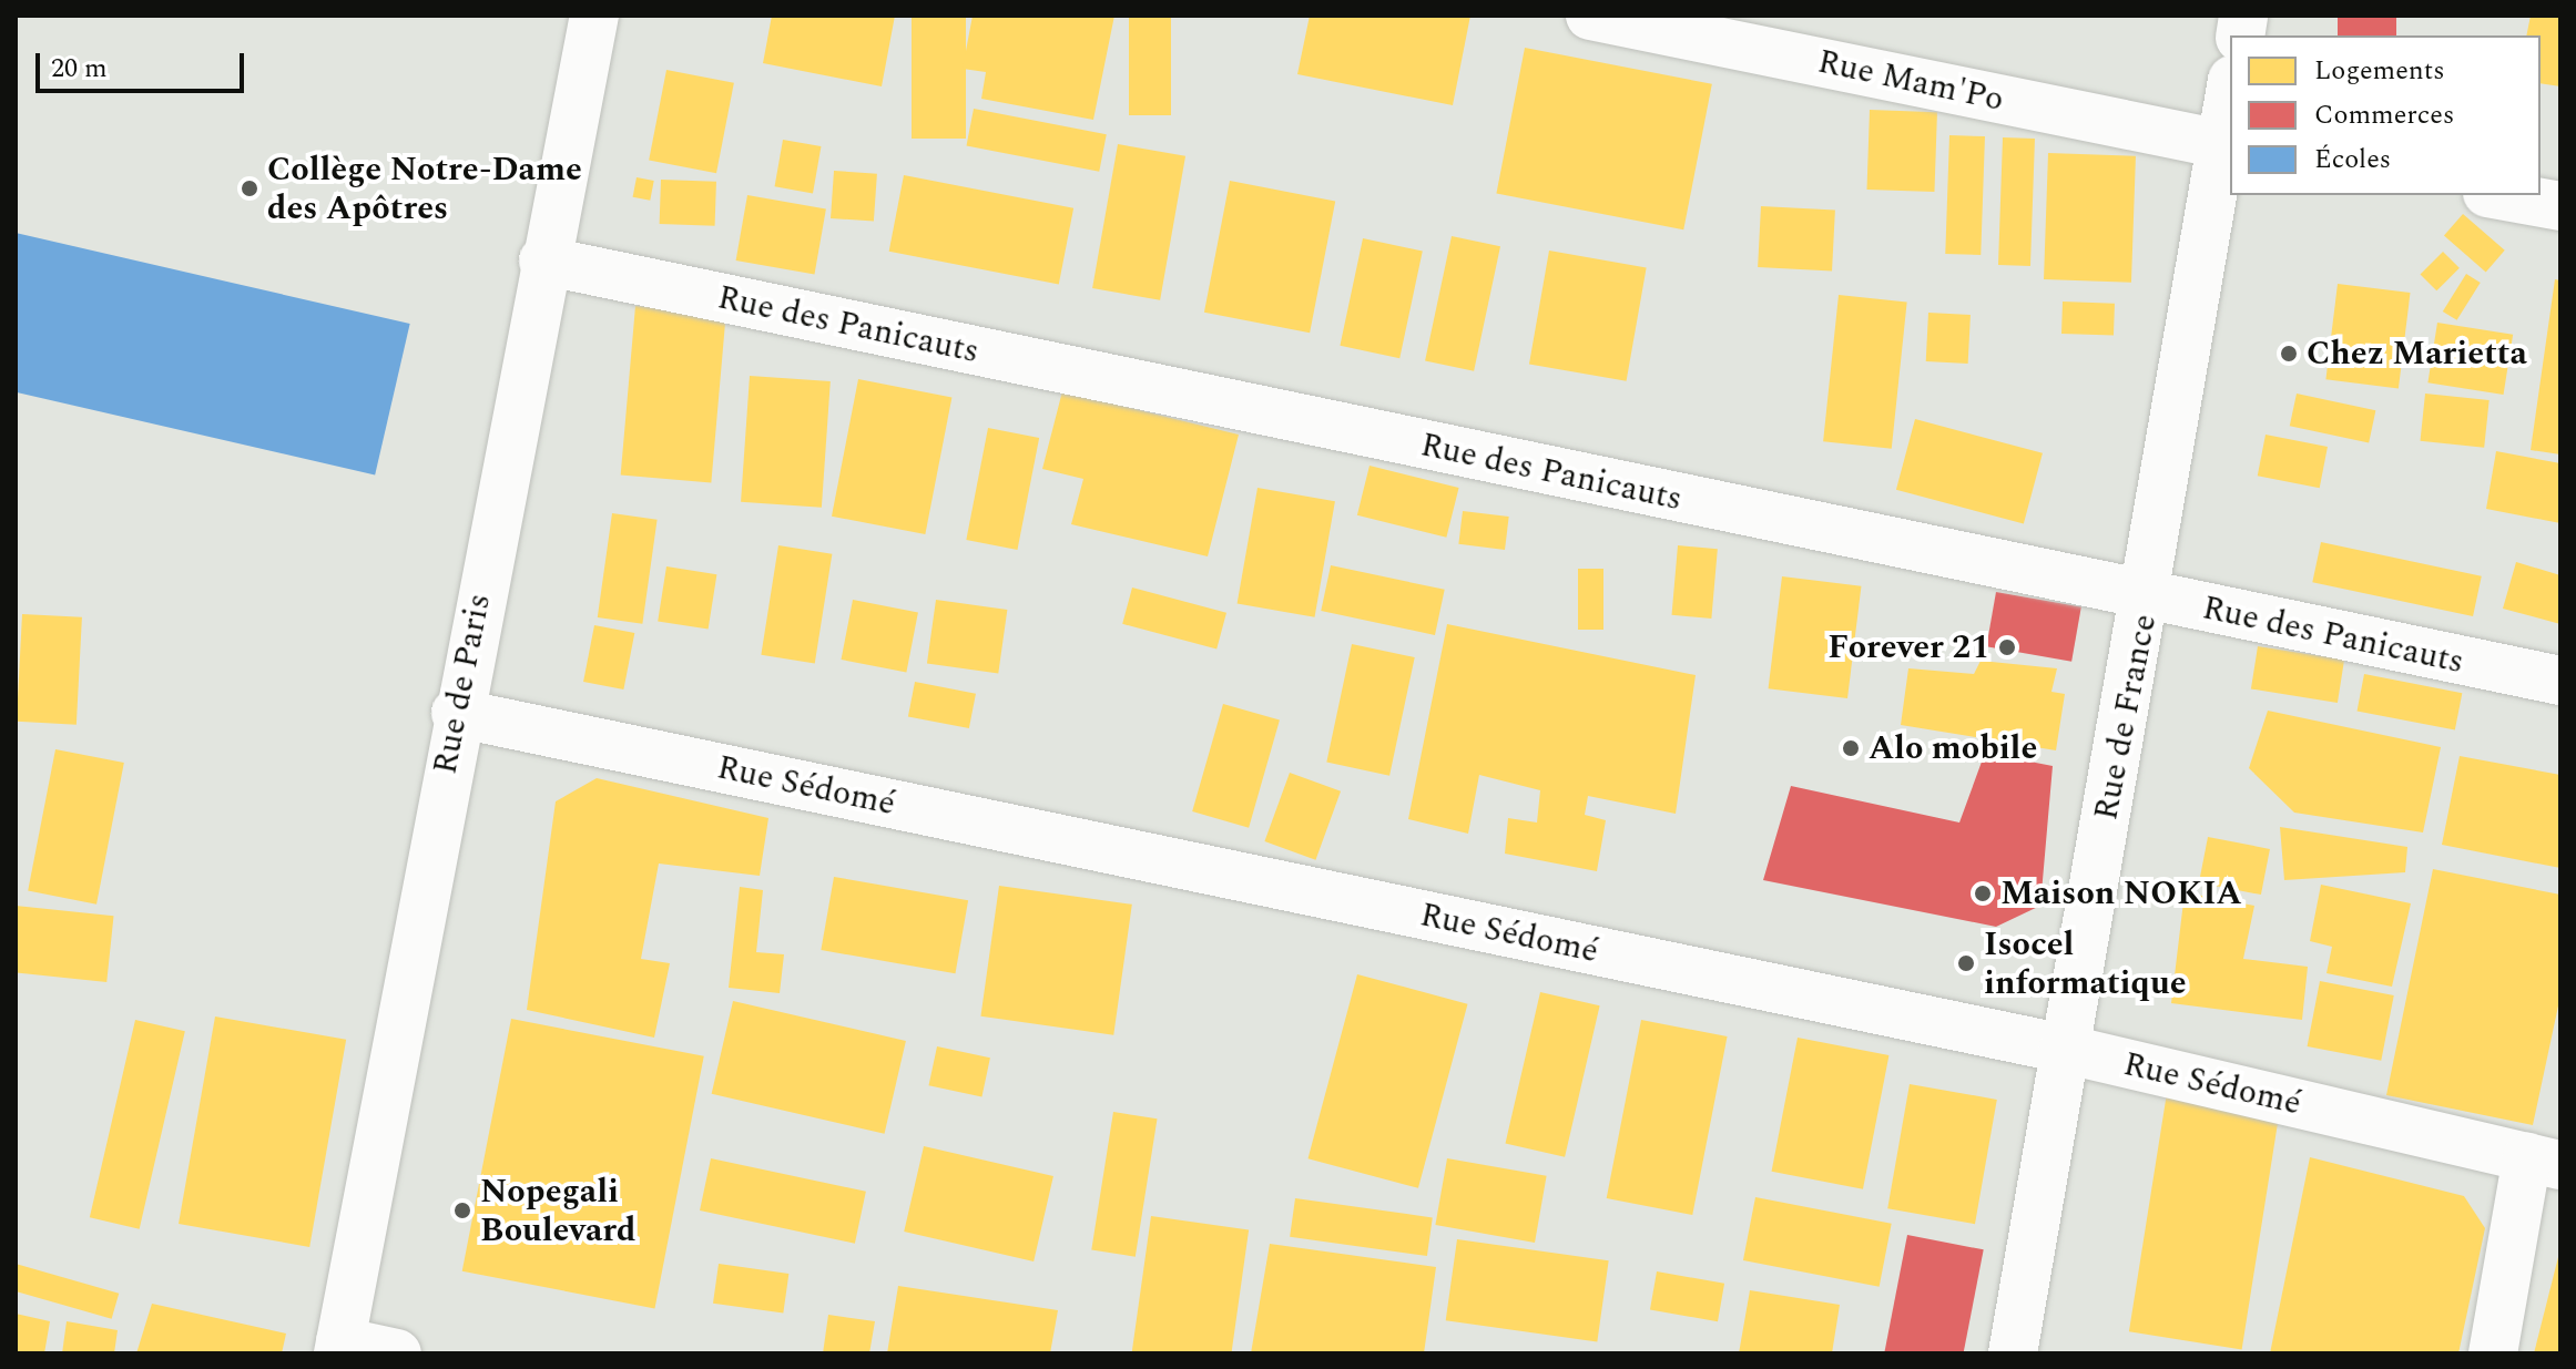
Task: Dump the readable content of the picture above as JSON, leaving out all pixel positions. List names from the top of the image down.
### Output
{
  "streets": {
    "main road": [
      "Rue Mam'Po",
      "Rue des Panicauts",
      "Rue de Paris",
      "Rue de France",
      "Rue Sédomé"
    ]
  },
  "crossings": [
    ["Rue Mam'Po", "Rue de France"],
    ["Rue des Panicauts", "Rue de Paris"],
    ["Rue des Panicauts", "Rue de France"],
    ["Rue de Paris", "Rue Sédomé"],
    ["Rue de France", "Rue Sédomé"]
  ],
  "places": [
    "Collège Notre-Dame des Apôtres",
    "Chez Marietta",
    "Forever 21",
    "Alo mobile",
    "Maison NOKIA",
    "Isocel informatique",
    "Nopegali Boulevard"
  ],
  "legend": ["Logements", "Commerces", "Écoles"],
  "scale_bar": "20 m"
}
